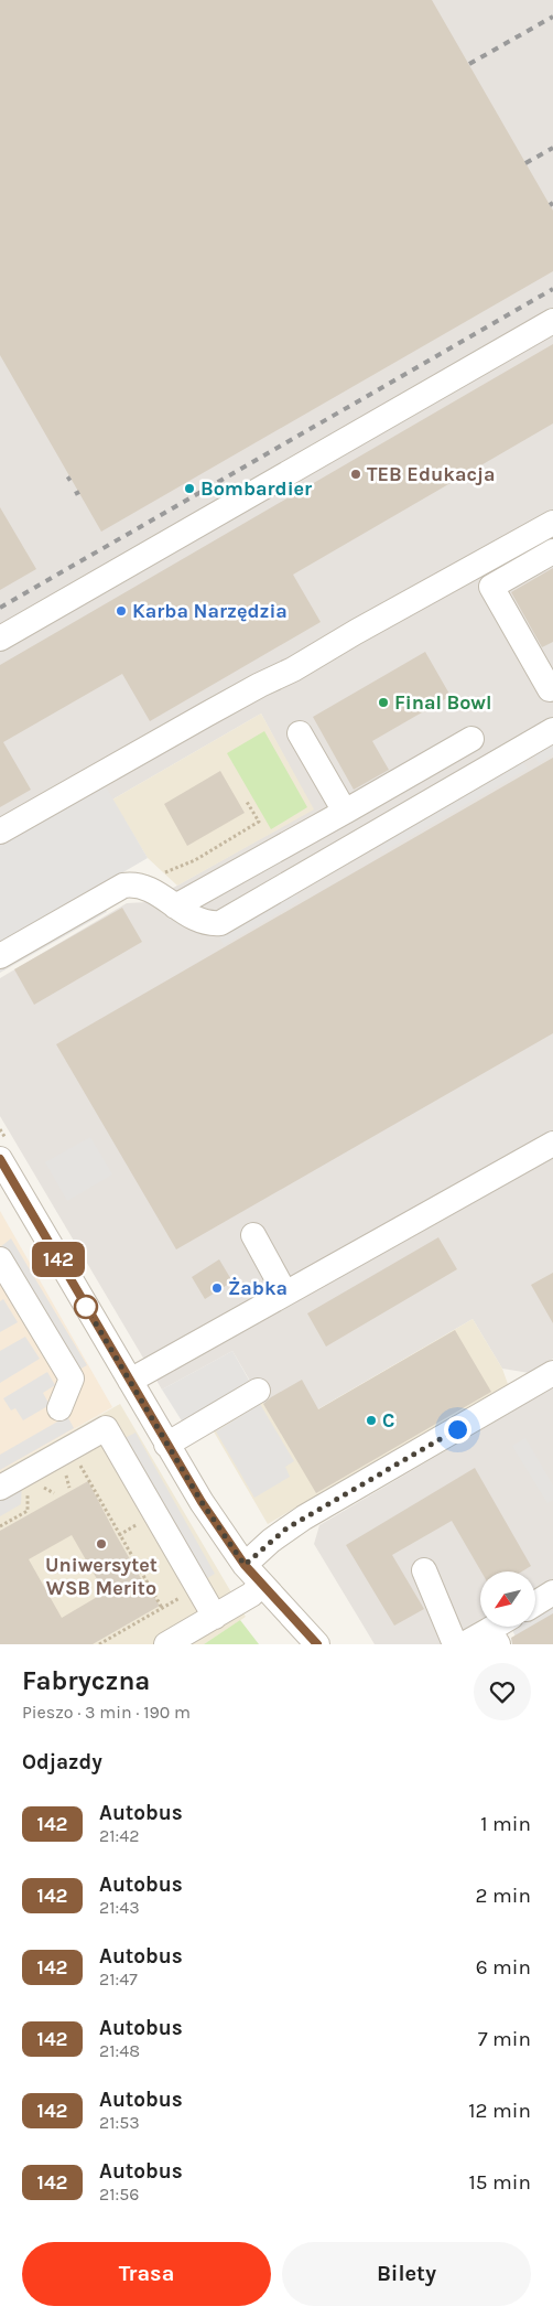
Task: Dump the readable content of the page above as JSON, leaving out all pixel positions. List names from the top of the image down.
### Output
{
  "places": [
    "TEB Edukacja",
    "Bombardier",
    "Karba Narzędzia",
    "Final Bowl",
    "Żabka",
    "C",
    "Uniwersytet WSB Merito"
  ],
  "lines": ["bus line 142"],
  "north": "bottom left",
  "page": {
    "on_map": "142",
    "heading": [
      ["Fabryczna", "Pieszo · 3 min · 190 m"],
      "Odjazdy"
    ],
    "list": [
      {
        "mark": "142",
        "name": "Autobus",
        "note": "21:42",
        "value": "1 min"
      },
      {
        "mark": "142",
        "name": "Autobus",
        "note": "21:43",
        "value": "2 min"
      },
      {
        "mark": "142",
        "name": "Autobus",
        "note": "21:47",
        "value": "6 min"
      },
      {
        "mark": "142",
        "name": "Autobus",
        "note": "21:48",
        "value": "7 min"
      },
      {
        "mark": "142",
        "name": "Autobus",
        "note": "21:53",
        "value": "12 min"
      },
      {
        "mark": "142",
        "name": "Autobus",
        "note": "21:56",
        "value": "15 min"
      }
    ],
    "buttons": ["Trasa", "Bilety"]
  }
}
